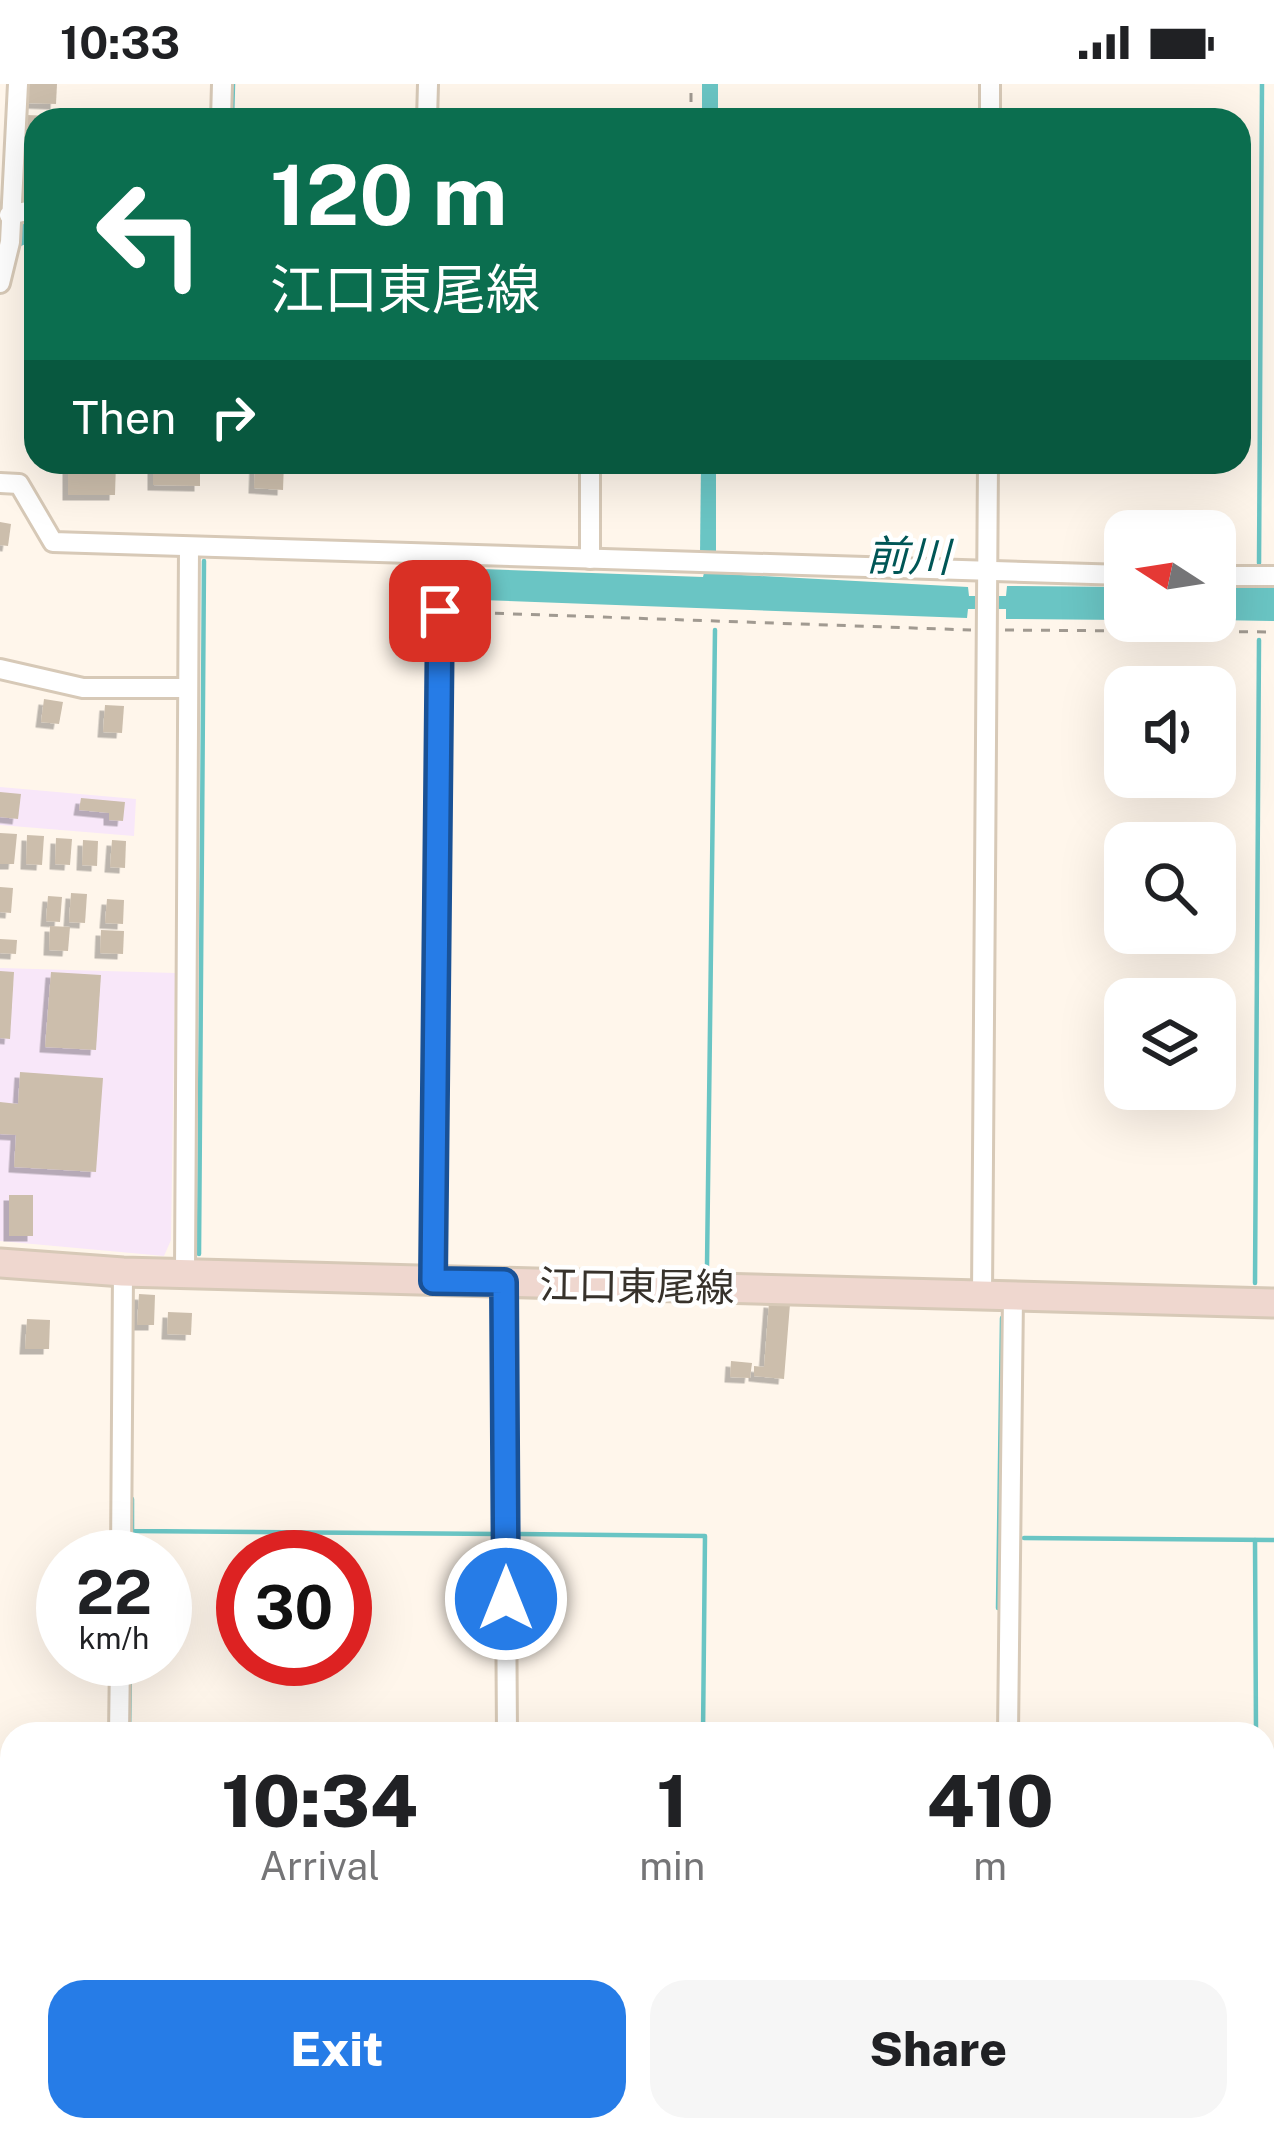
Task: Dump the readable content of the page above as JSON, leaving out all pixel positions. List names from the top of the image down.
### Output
{
  "streets": {
    "main road": ["江口東尾線"]
  },
  "water": ["前川"],
  "north": "left",
  "page": {
    "status": "10:33",
    "turn": ["120 m", "江口東尾線"],
    "then": "Then",
    "speed": "22 km/h",
    "limit": "30",
    "eta": [
      "10:34",
      "Arrival",
      "1",
      "min",
      "410",
      "m"
    ],
    "buttons": ["Exit", "Share"]
  }
}
